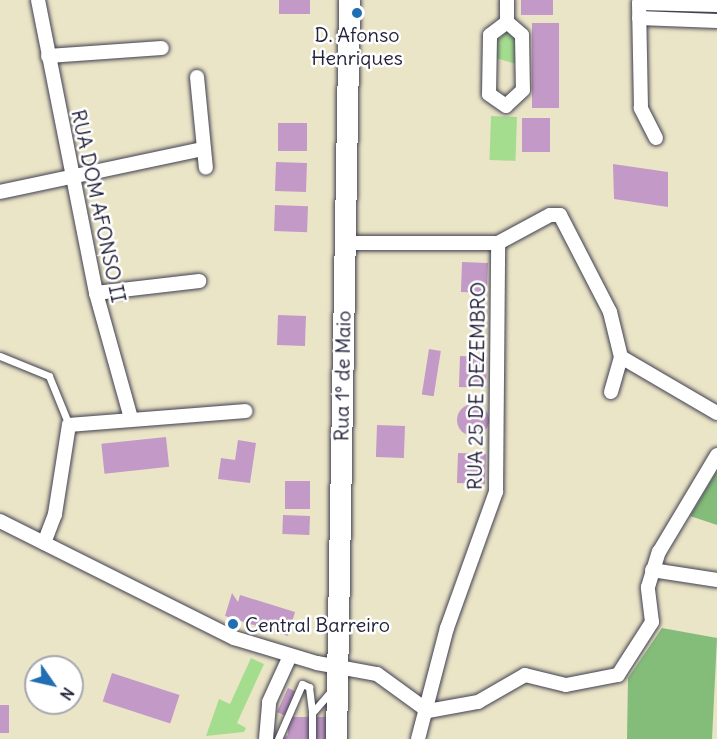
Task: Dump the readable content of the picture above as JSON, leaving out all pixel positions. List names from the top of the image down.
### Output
{
  "streets": {
    "main road": ["Rua 1º de Maio"],
    "street": ["RUA DOM AFONSO II", "RUA 25 DE DEZEMBRO"]
  },
  "places": ["D. Afonso Henriques", "Central Barreiro"],
  "north": "bottom right"
}
